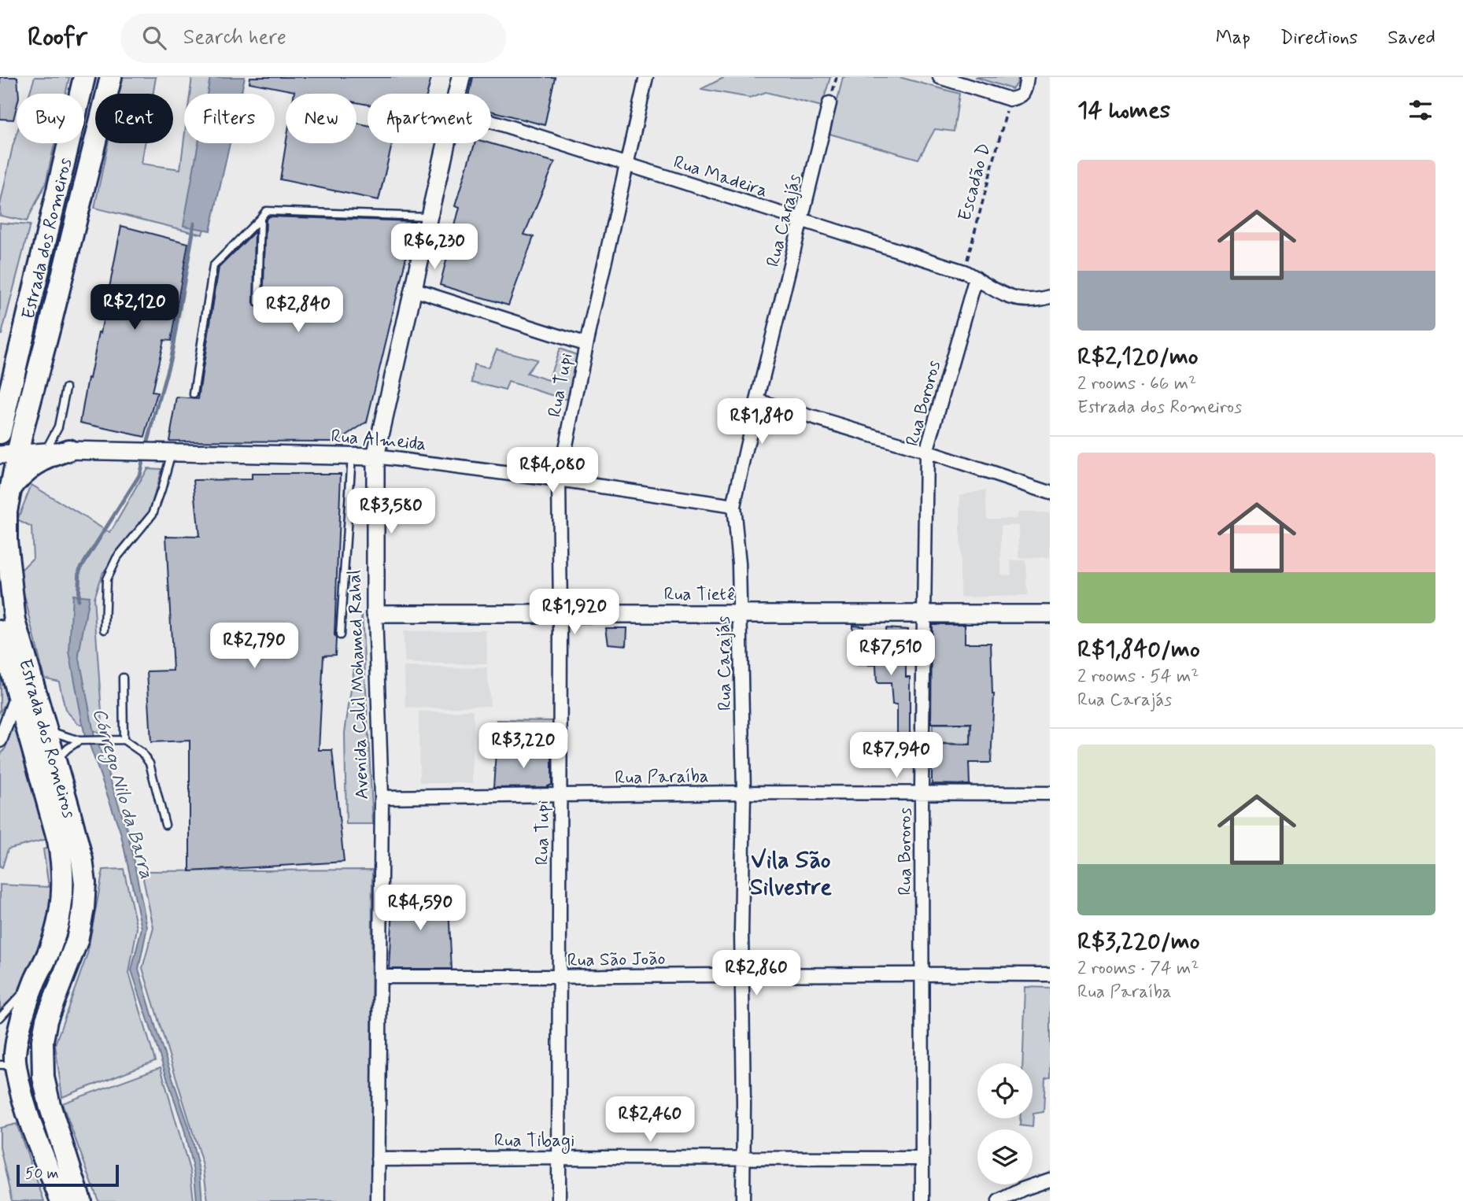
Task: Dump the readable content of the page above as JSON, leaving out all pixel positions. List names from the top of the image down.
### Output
{
  "streets": {
    "main road": ["Estrada dos Romeiros"],
    "street": [
      "Rua Madeira",
      "Rua Carajás",
      "Rua Tupi",
      "Rua Bororos",
      "Rua Almeida",
      "Rua Tietê",
      "Avenida Calil Mohamed Rahal",
      "Rua Paraíba",
      "Rua São João",
      "Rua Tibagi"
    ],
    "path": ["Escadão D"]
  },
  "crossings": [
    ["Rua Madeira", "Escadão D"],
    ["Rua Madeira", "Rua Carajás"],
    ["Rua Madeira", "Rua Tupi"],
    ["Rua Madeira", "Rua Bororos"],
    ["Rua Carajás", "Rua Almeida"],
    ["Rua Carajás", "Rua Tietê"],
    ["Rua Carajás", "Rua Paraíba"],
    ["Rua Carajás", "Rua São João"],
    ["Rua Carajás", "Rua Tibagi"],
    ["Estrada dos Romeiros", "Rua Almeida"],
    ["Rua Tupi", "Rua Almeida"],
    ["Rua Tupi", "Rua Tietê"],
    ["Rua Tupi", "Rua Paraíba"],
    ["Rua Tupi", "Rua São João"],
    ["Rua Tupi", "Rua Tibagi"],
    ["Rua Bororos", "Rua Tietê"],
    ["Rua Bororos", "Rua Paraíba"],
    ["Rua Bororos", "Rua São João"],
    ["Rua Bororos", "Rua Tibagi"],
    ["Rua Almeida", "Avenida Calil Mohamed Rahal"],
    ["Rua Tietê", "Avenida Calil Mohamed Rahal"],
    ["Avenida Calil Mohamed Rahal", "Rua Paraíba"],
    ["Avenida Calil Mohamed Rahal", "Rua São João"],
    ["Avenida Calil Mohamed Rahal", "Rua Tibagi"]
  ],
  "districts": ["Vila São Silvestre"],
  "water": ["Córrego Nilo da Barra"],
  "scale_bar": "50 m",
  "page": {
    "header": "Roofr",
    "search": "Search here",
    "nav": ["Map", "Directions", "Saved"],
    "heading": "14 homes",
    "chip": [
      "Buy",
      "Rent",
      "Filters",
      "New",
      "Apartment"
    ],
    "list": [
      {
        "name": "R$2,120/mo",
        "note": "2 rooms · 66 m² · Estrada dos Romeiros"
      },
      {
        "name": "R$1,840/mo",
        "note": "2 rooms · 54 m² · Rua Carajás"
      },
      {
        "name": "R$3,220/mo",
        "note": "2 rooms · 74 m² · Rua Paraíba"
      }
    ],
    "price": [
      "R$6,230",
      "R$2,120",
      "R$2,840",
      "R$1,840",
      "R$4,080",
      "R$3,580",
      "R$1,920",
      "R$2,790",
      "R$7,510",
      "R$3,220",
      "R$7,940",
      "R$4,590",
      "R$2,860",
      "R$2,460"
    ],
    "scale": "50 m"
  }
}
